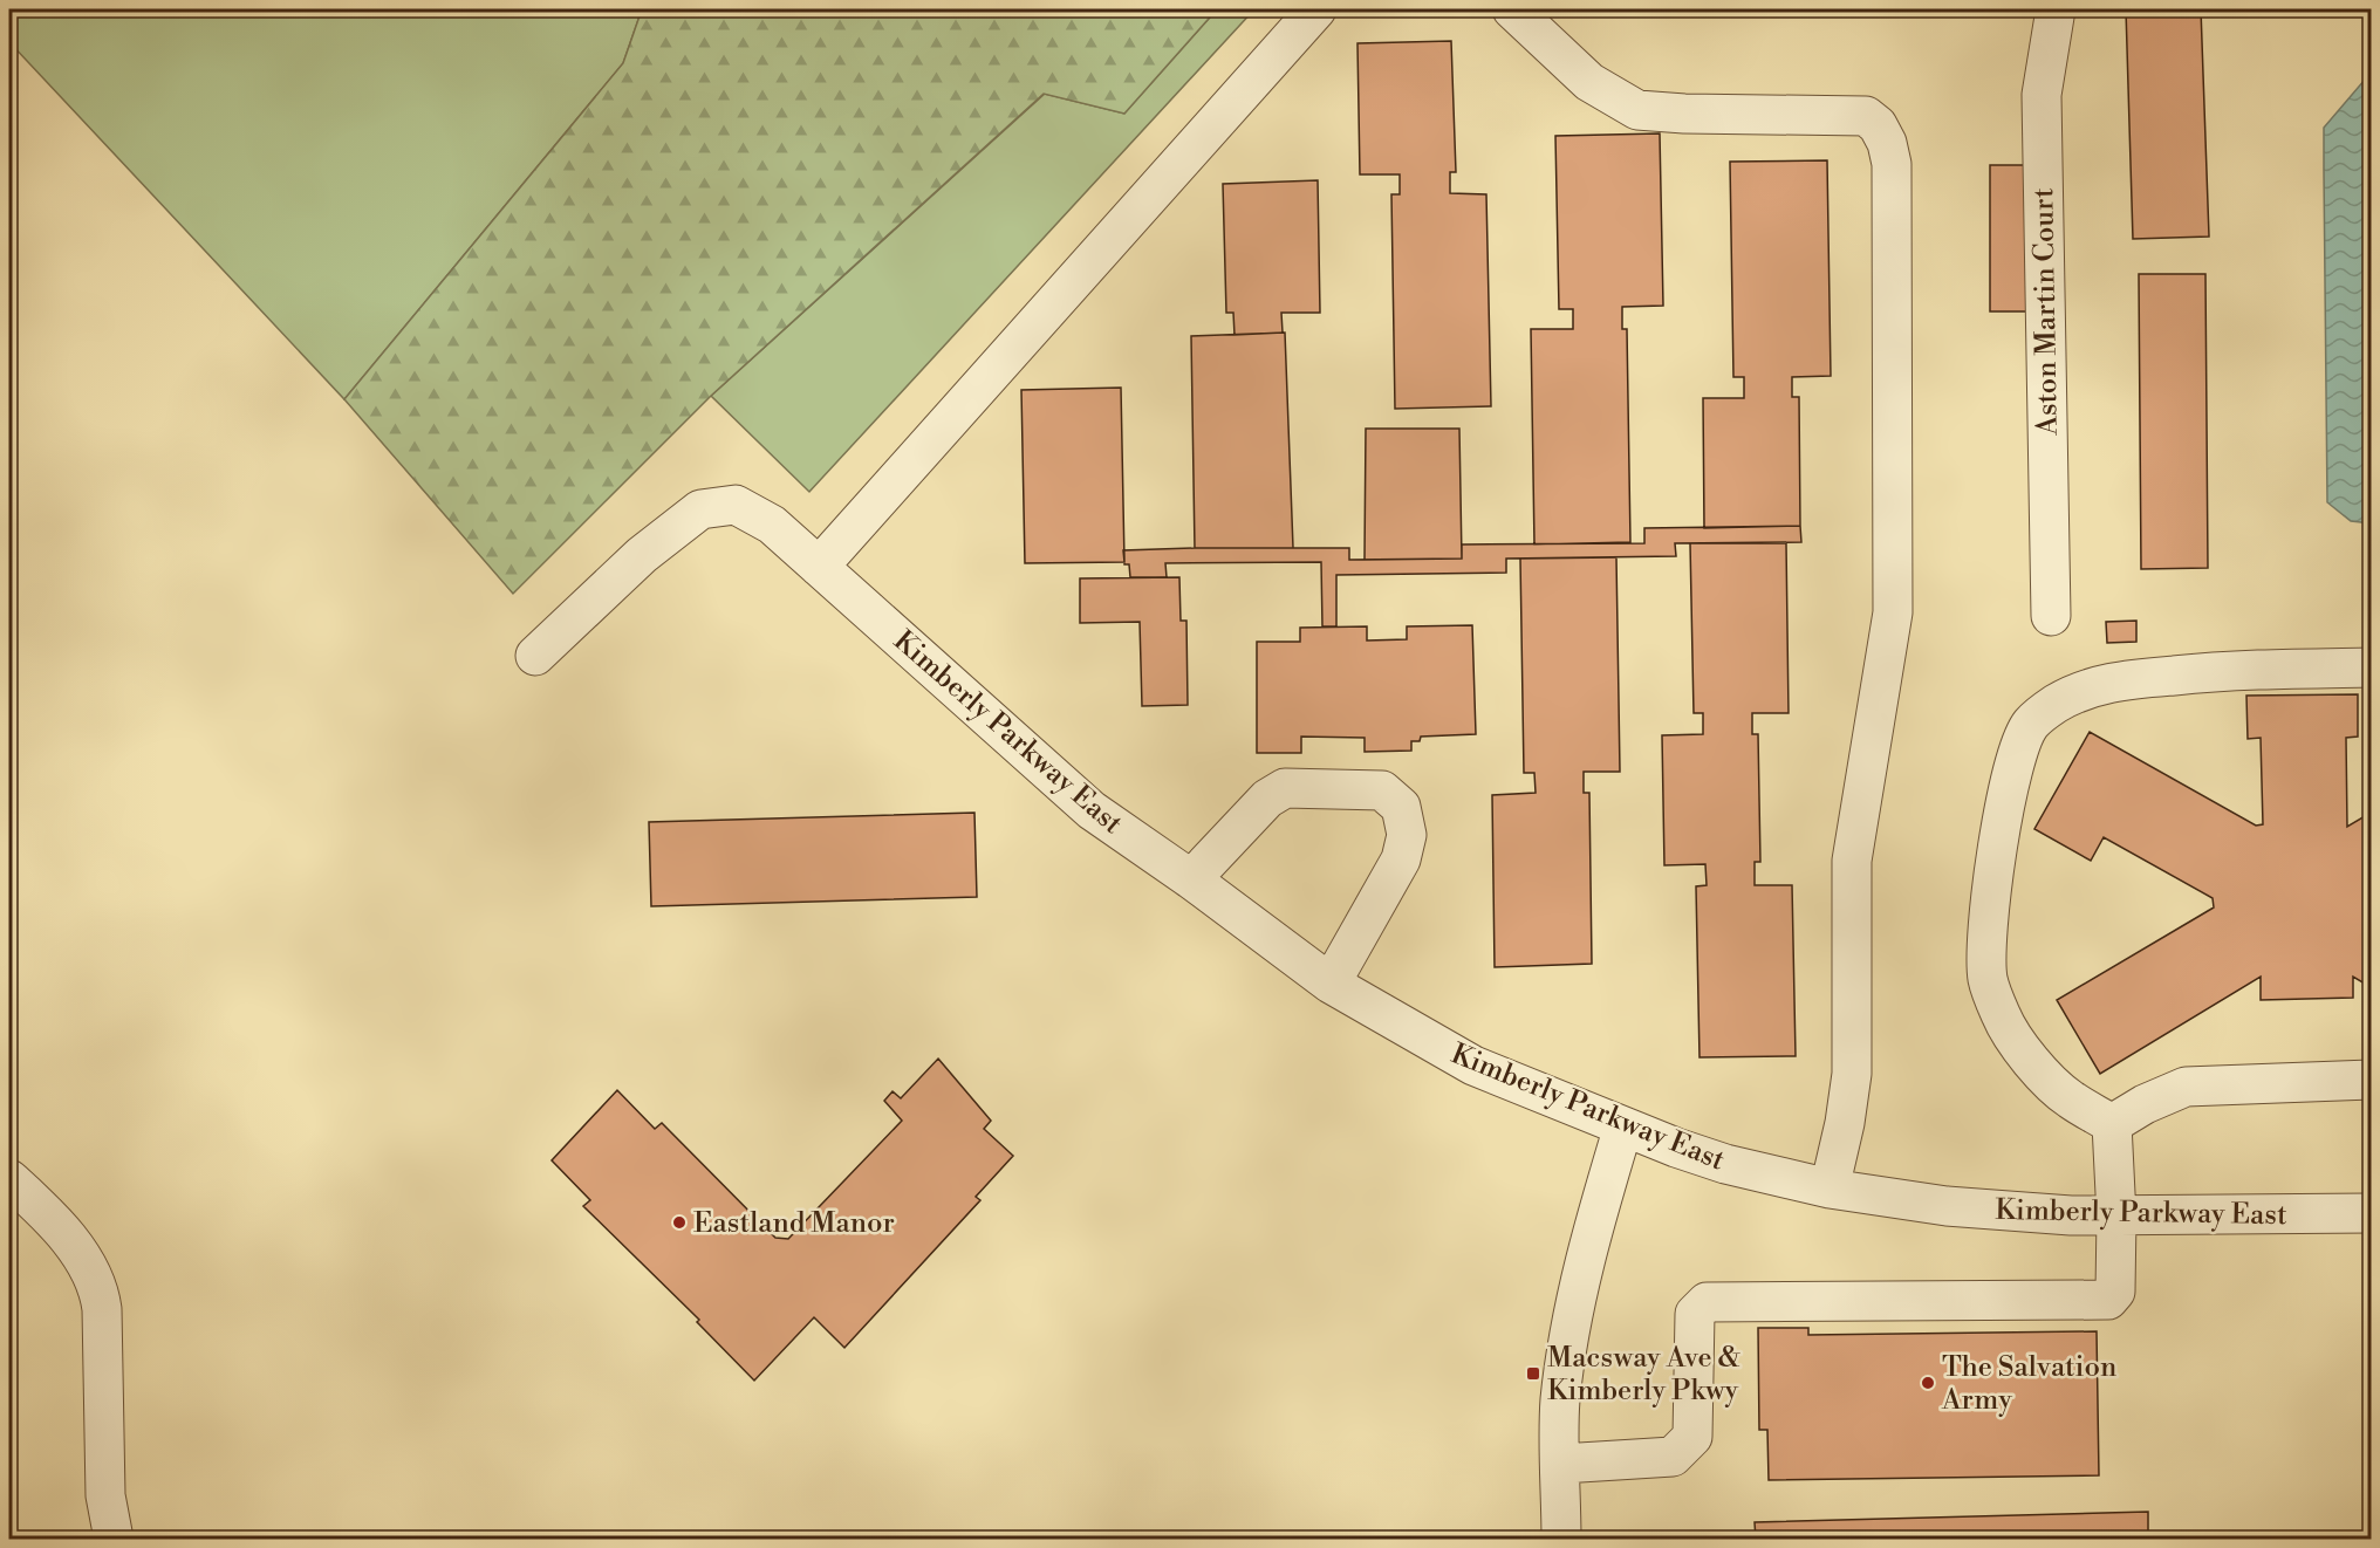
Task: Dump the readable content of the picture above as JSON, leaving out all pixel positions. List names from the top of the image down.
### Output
{
  "streets": {
    "street": ["Aston Martin Court", "Kimberly Parkway East"]
  },
  "places": {
    "other": ["Eastland Manor", "The Salvation Army"],
    "transit": ["Macsway Ave & Kimberly Pkwy"]
  }
}
